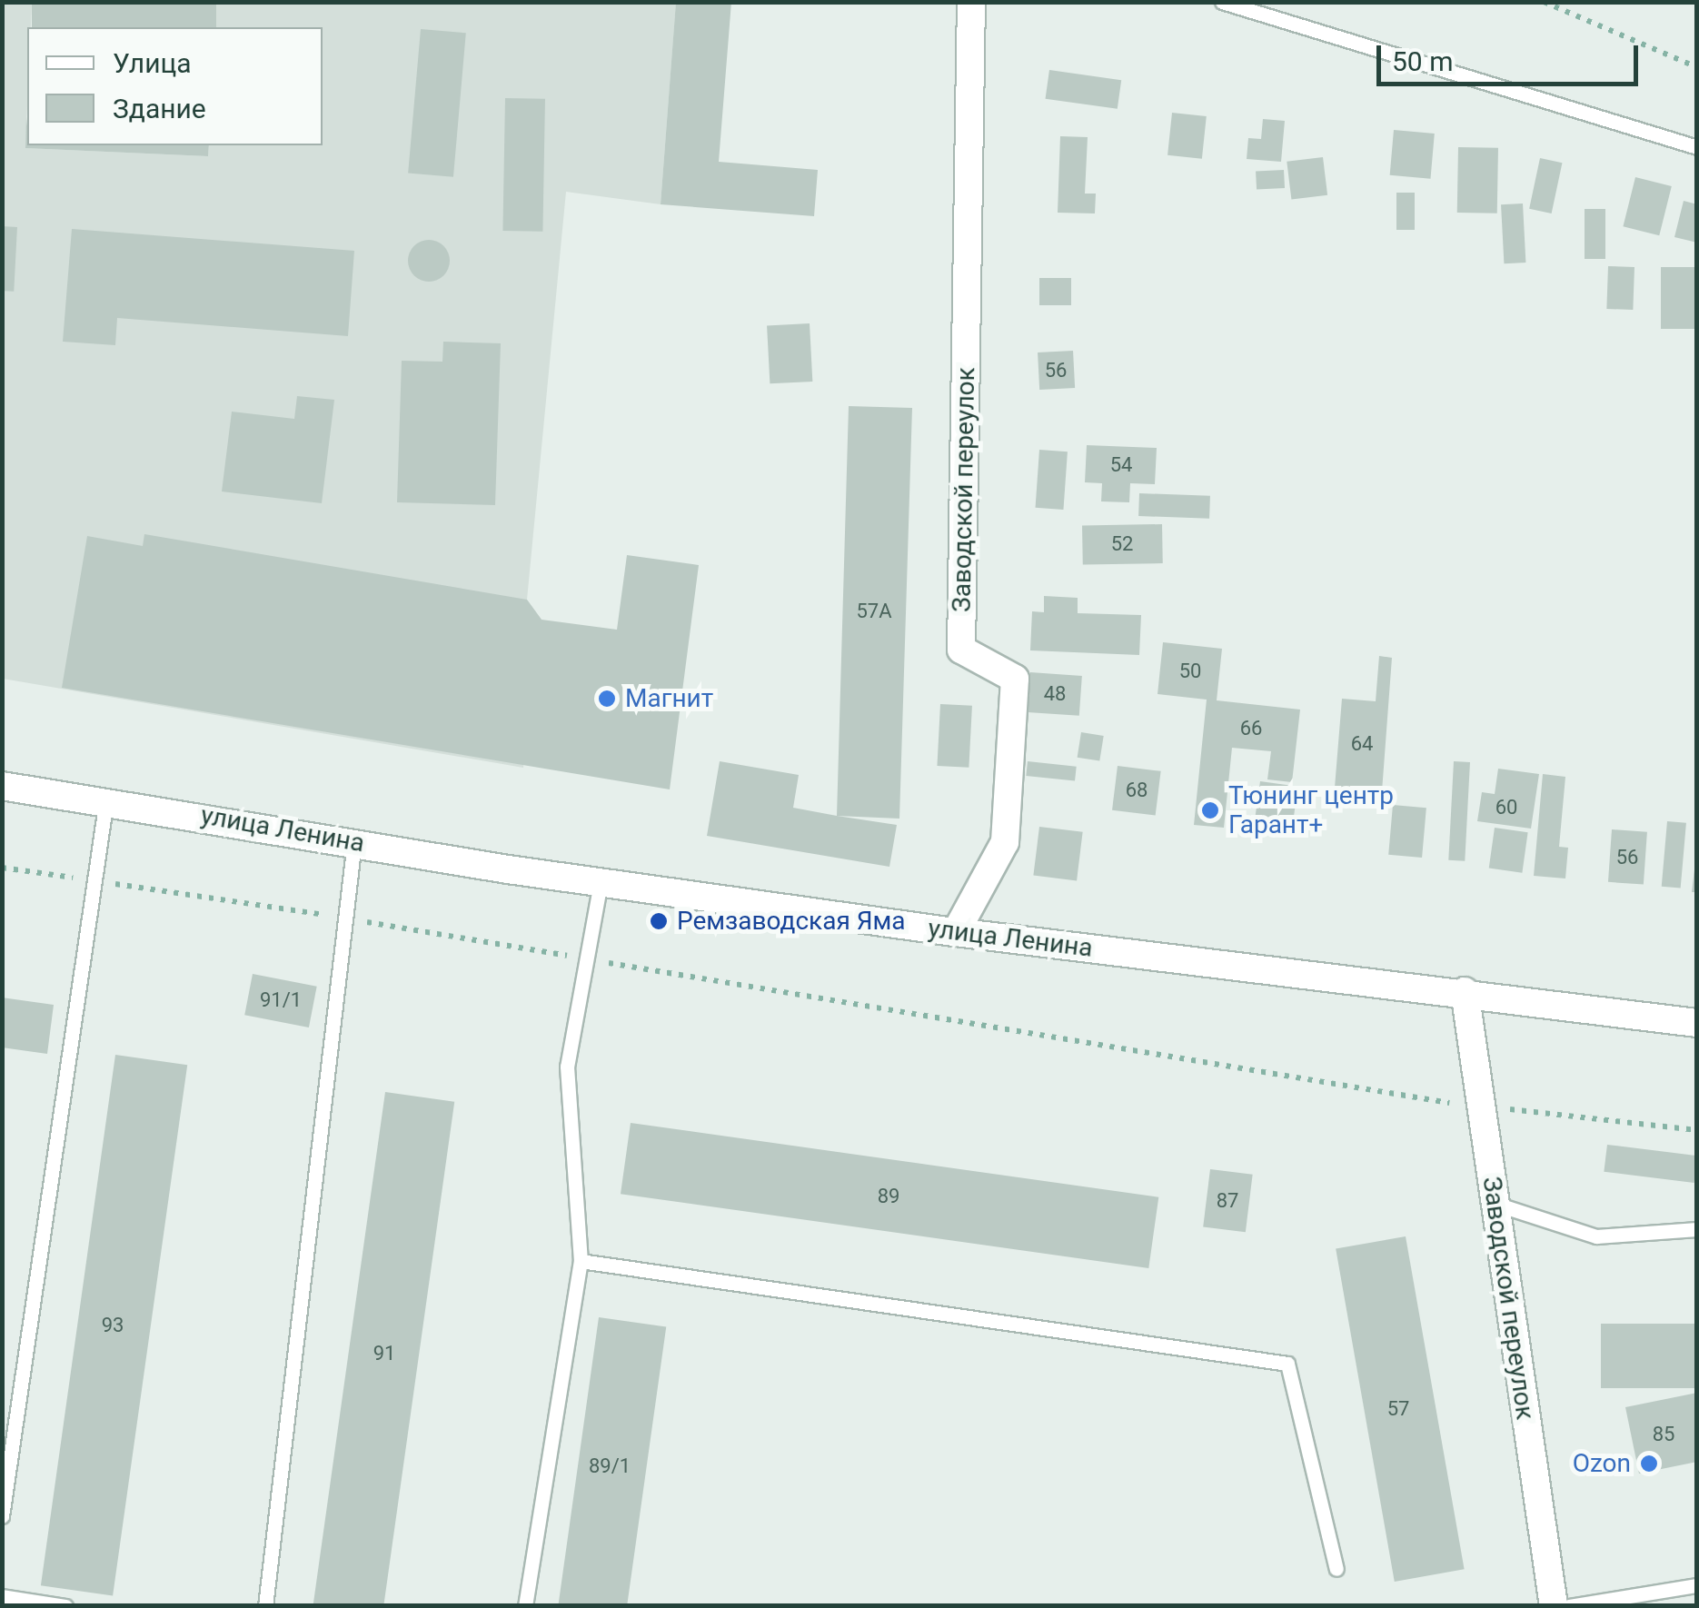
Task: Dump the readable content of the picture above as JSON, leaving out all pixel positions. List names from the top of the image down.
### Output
{
  "streets": {
    "street": ["Заводской переулок", "улица Ленина"]
  },
  "crossings": [
    ["Заводской переулок", "улица Ленина"]
  ],
  "places": [
    "Магнит",
    "Тюнинг центр Гарант+",
    "Ремзаводская Яма",
    "Ozon"
  ],
  "house_numbers": [
    "56",
    "54",
    "52",
    "57А",
    "50",
    "48",
    "66",
    "64",
    "68",
    "60",
    "56",
    "91/1",
    "89",
    "87",
    "93",
    "91",
    "57",
    "85",
    "89/1"
  ],
  "legend": ["Улица", "Здание"],
  "scale_bar": "50 m"
}
